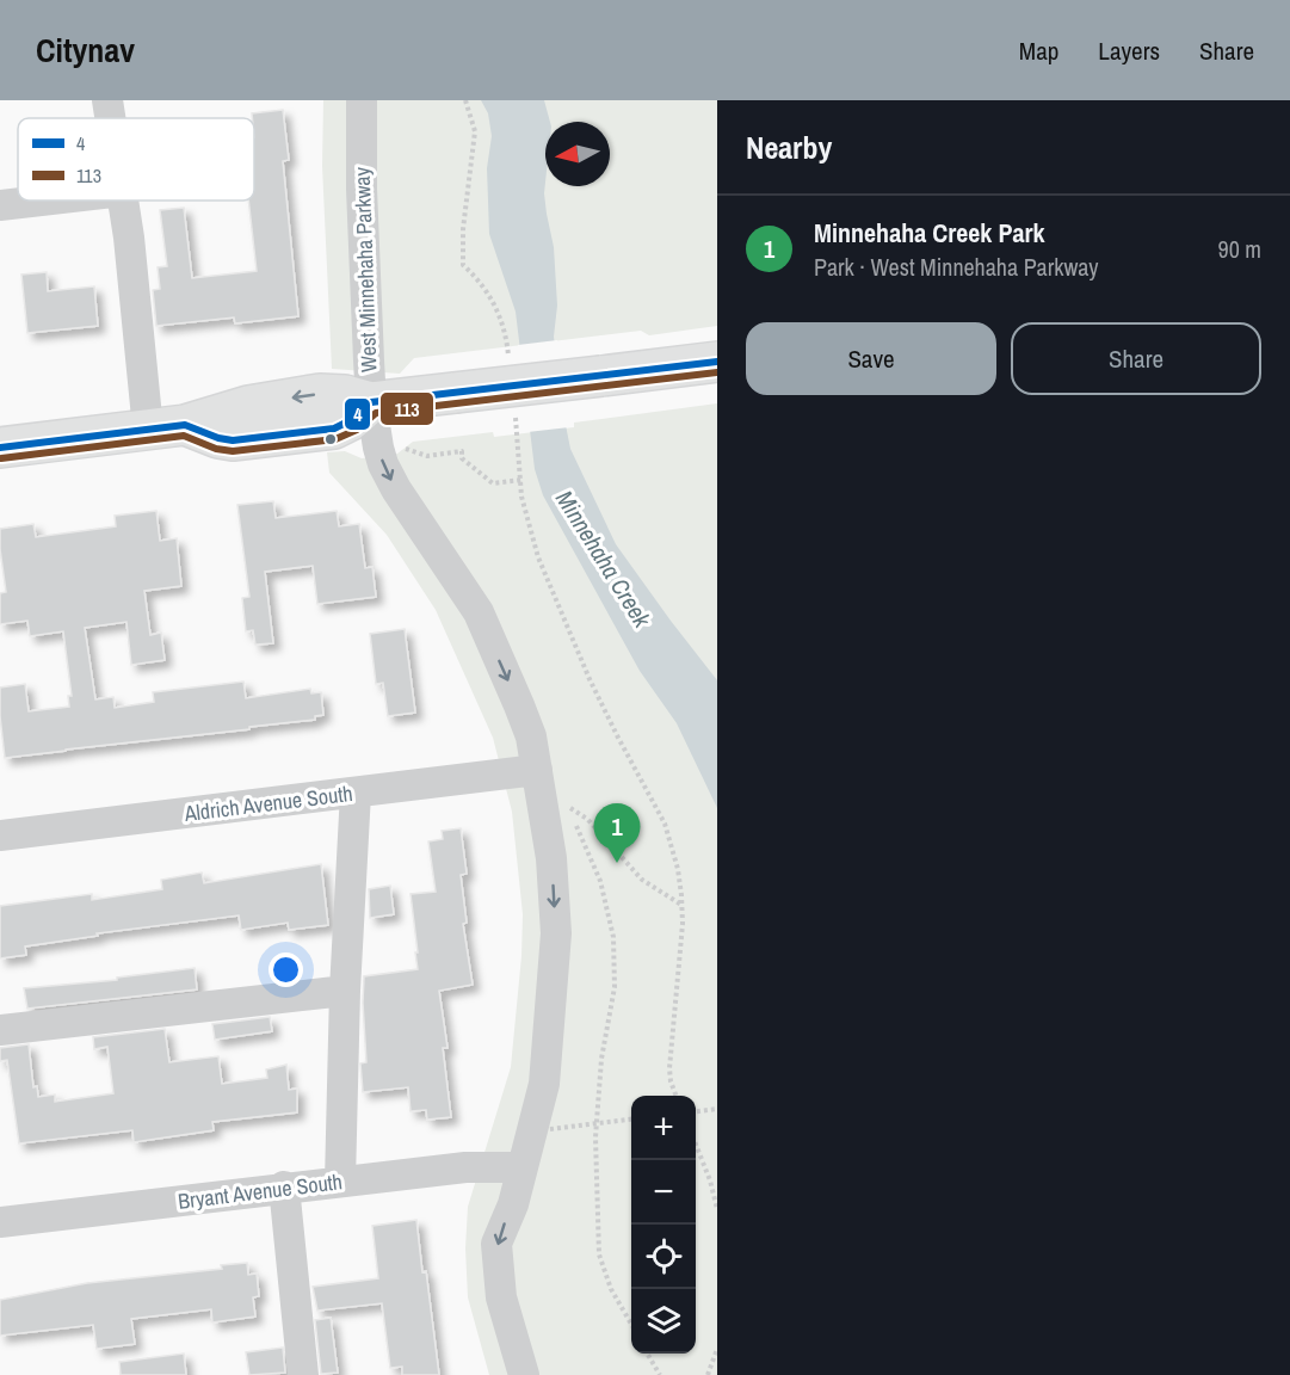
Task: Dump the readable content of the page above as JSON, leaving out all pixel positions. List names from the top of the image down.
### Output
{
  "streets": {
    "street": ["West Minnehaha Parkway", "Aldrich Avenue South", "Bryant Avenue South"]
  },
  "crossings": [
    ["West Minnehaha Parkway", "Aldrich Avenue South"],
    ["West Minnehaha Parkway", "Bryant Avenue South"]
  ],
  "water": ["Minnehaha Creek"],
  "lines": ["transit line 4", "transit line 113"],
  "legend": ["4", "113"],
  "north": "left",
  "page": {
    "header": "Citynav",
    "nav": ["Map", "Layers", "Share"],
    "heading": "Nearby",
    "list": [
      {
        "mark": "1",
        "name": "Minnehaha Creek Park",
        "note": "Park · West Minnehaha Parkway",
        "value": "90 m"
      }
    ],
    "buttons": ["Save", "Share"],
    "pins": "1",
    "map_buttons": ["+", "−"]
  }
}
